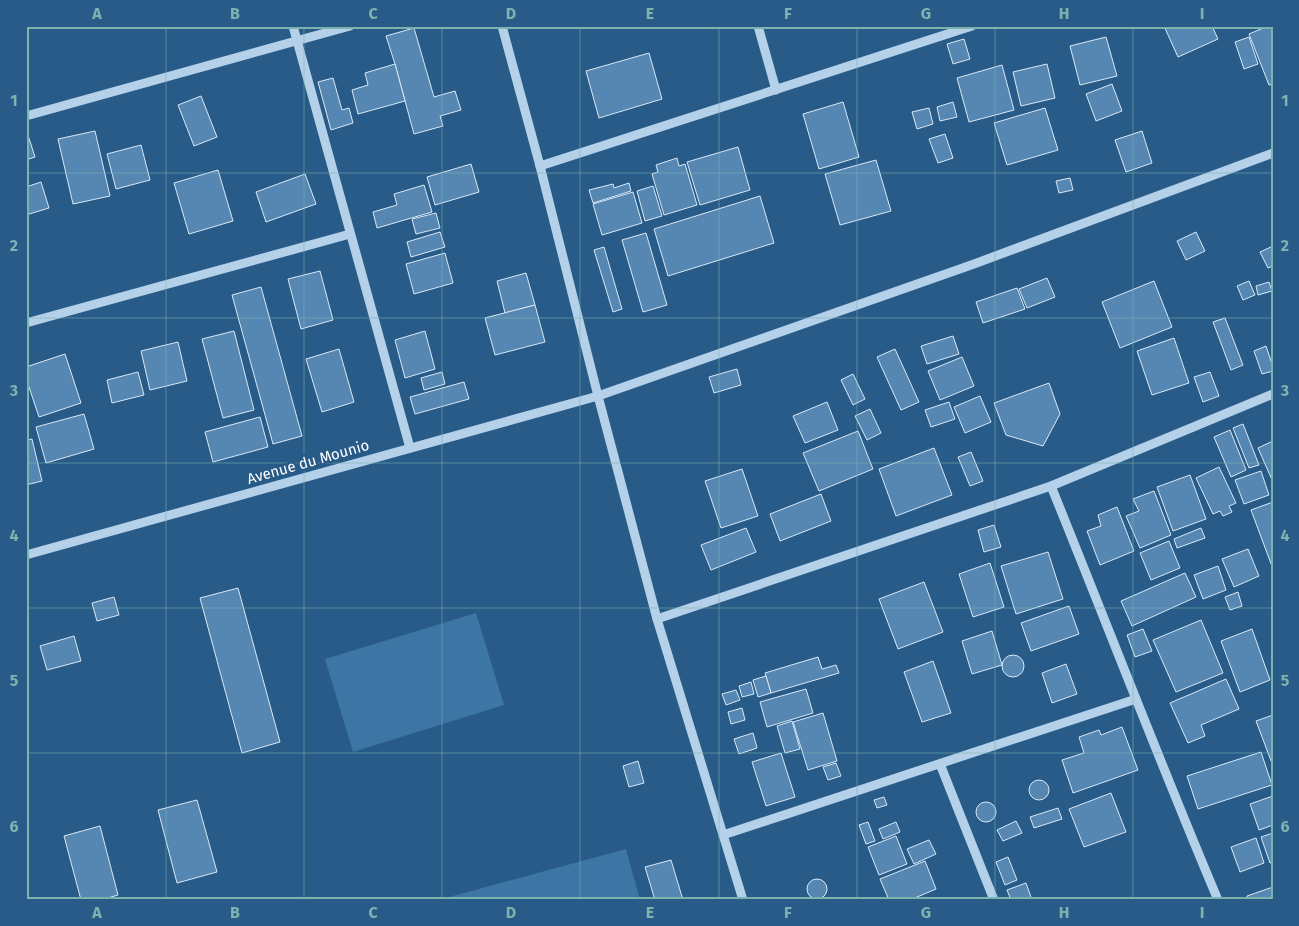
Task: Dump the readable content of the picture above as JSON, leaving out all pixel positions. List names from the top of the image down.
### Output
{
  "streets": {
    "street": ["Avenue du Mounio"]
  },
  "grid": {
    "columns": [
      "A",
      "B",
      "C",
      "D",
      "E",
      "F",
      "G",
      "H",
      "I"
    ],
    "rows": [
      "1",
      "2",
      "3",
      "4",
      "5",
      "6"
    ]
  }
}
